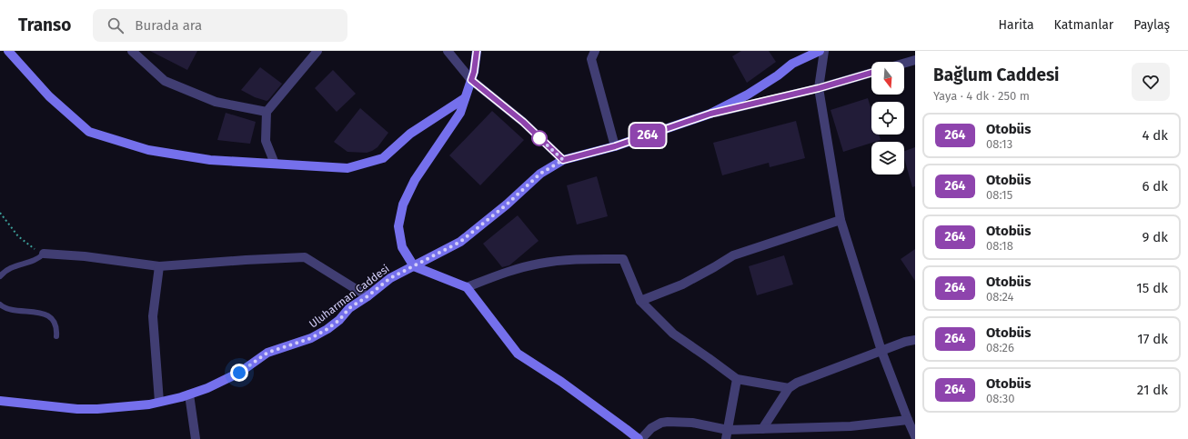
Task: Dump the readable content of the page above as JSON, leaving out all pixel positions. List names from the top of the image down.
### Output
{
  "streets": {
    "street": ["Uluharman Caddesi"]
  },
  "lines": ["bus line 264"],
  "north": "bottom",
  "page": {
    "header": "Transo",
    "search": "Burada ara",
    "nav": ["Harita", "Katmanlar", "Paylaş"],
    "on_map": "264",
    "heading": ["Bağlum Caddesi", "Yaya · 4 dk · 250 m"],
    "list": [
      {
        "mark": "264",
        "name": "Otobüs",
        "note": "08:13",
        "value": "4 dk"
      },
      {
        "mark": "264",
        "name": "Otobüs",
        "note": "08:15",
        "value": "6 dk"
      },
      {
        "mark": "264",
        "name": "Otobüs",
        "note": "08:18",
        "value": "9 dk"
      },
      {
        "mark": "264",
        "name": "Otobüs",
        "note": "08:24",
        "value": "15 dk"
      },
      {
        "mark": "264",
        "name": "Otobüs",
        "note": "08:26",
        "value": "17 dk"
      },
      {
        "mark": "264",
        "name": "Otobüs",
        "note": "08:30",
        "value": "21 dk"
      }
    ]
  }
}
